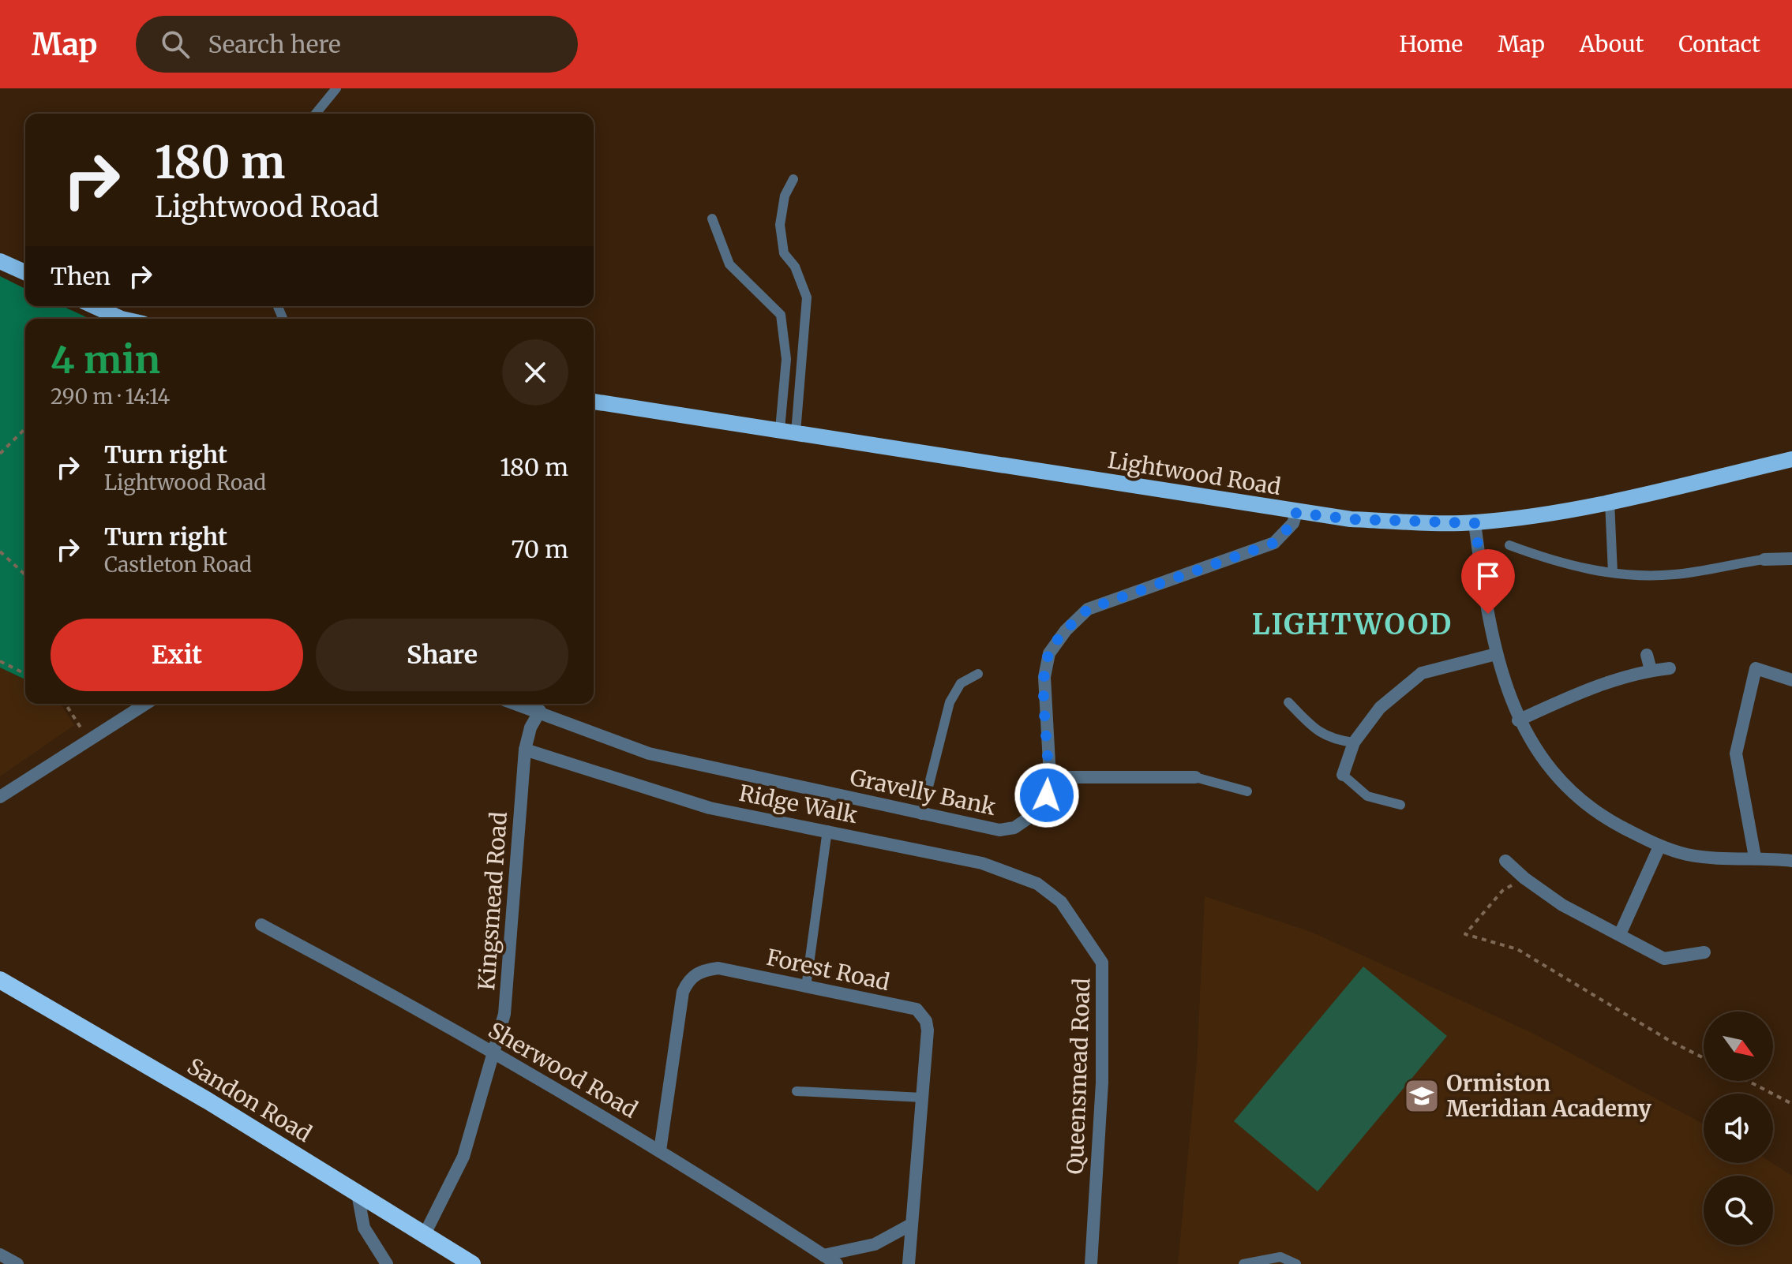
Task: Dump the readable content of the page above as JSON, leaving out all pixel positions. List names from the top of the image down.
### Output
{
  "streets": {
    "highway": ["Sandon Road"],
    "main road": ["Lightwood Road"],
    "street": [
      "Gravelly Bank",
      "Ridge Walk",
      "Kingsmead Road",
      "Forest Road",
      "Sherwood Road",
      "Queensmead Road"
    ]
  },
  "crossings": [
    ["Lightwood Road", "Gravelly Bank"],
    ["Gravelly Bank", "Kingsmead Road"],
    ["Ridge Walk", "Kingsmead Road"],
    ["Ridge Walk", "Queensmead Road"],
    ["Kingsmead Road", "Sherwood Road"],
    ["Kingsmead Road", "Sandon Road"],
    ["Forest Road", "Sherwood Road"]
  ],
  "districts": ["LIGHTWOOD"],
  "places": {
    "school or university": ["Ormiston Meridian Academy"]
  },
  "north": "bottom right",
  "page": {
    "header": "Map",
    "search": "Search here",
    "nav": [
      "Home",
      "Map",
      "About",
      "Contact"
    ],
    "turn": ["180 m", "Lightwood Road"],
    "then": "Then",
    "heading": ["4 min", "290 m · 14:14"],
    "list": [
      {
        "name": "Turn right",
        "note": "Lightwood Road",
        "value": "180 m"
      },
      {
        "name": "Turn right",
        "note": "Castleton Road",
        "value": "70 m"
      }
    ],
    "buttons": ["Exit", "Share"]
  }
}
